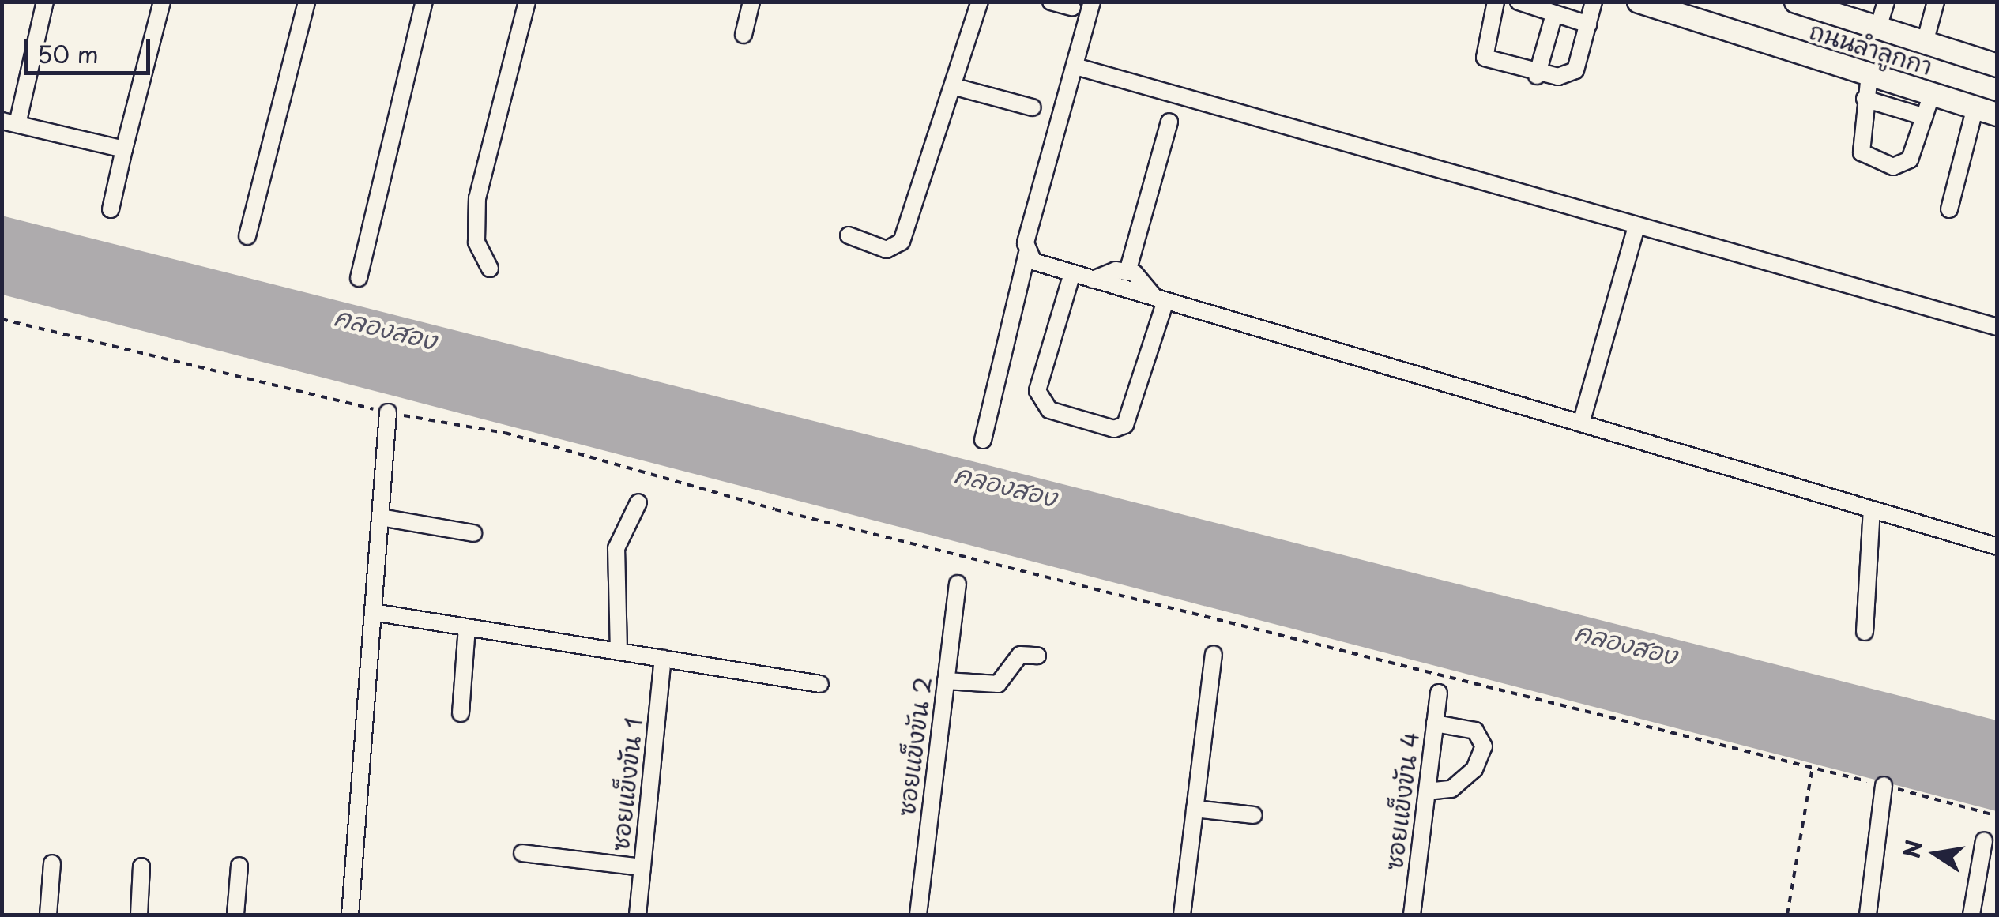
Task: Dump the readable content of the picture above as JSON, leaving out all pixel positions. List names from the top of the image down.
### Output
{
  "streets": {
    "main road": ["ถนนลำลูกกา"],
    "street": ["ซอยแข็งขัน 2", "ซอยแข็งขัน 1", "ซอยแข็งขัน 4"]
  },
  "water": ["คลองสอง"],
  "scale_bar": "50 m",
  "north": "left"
}
